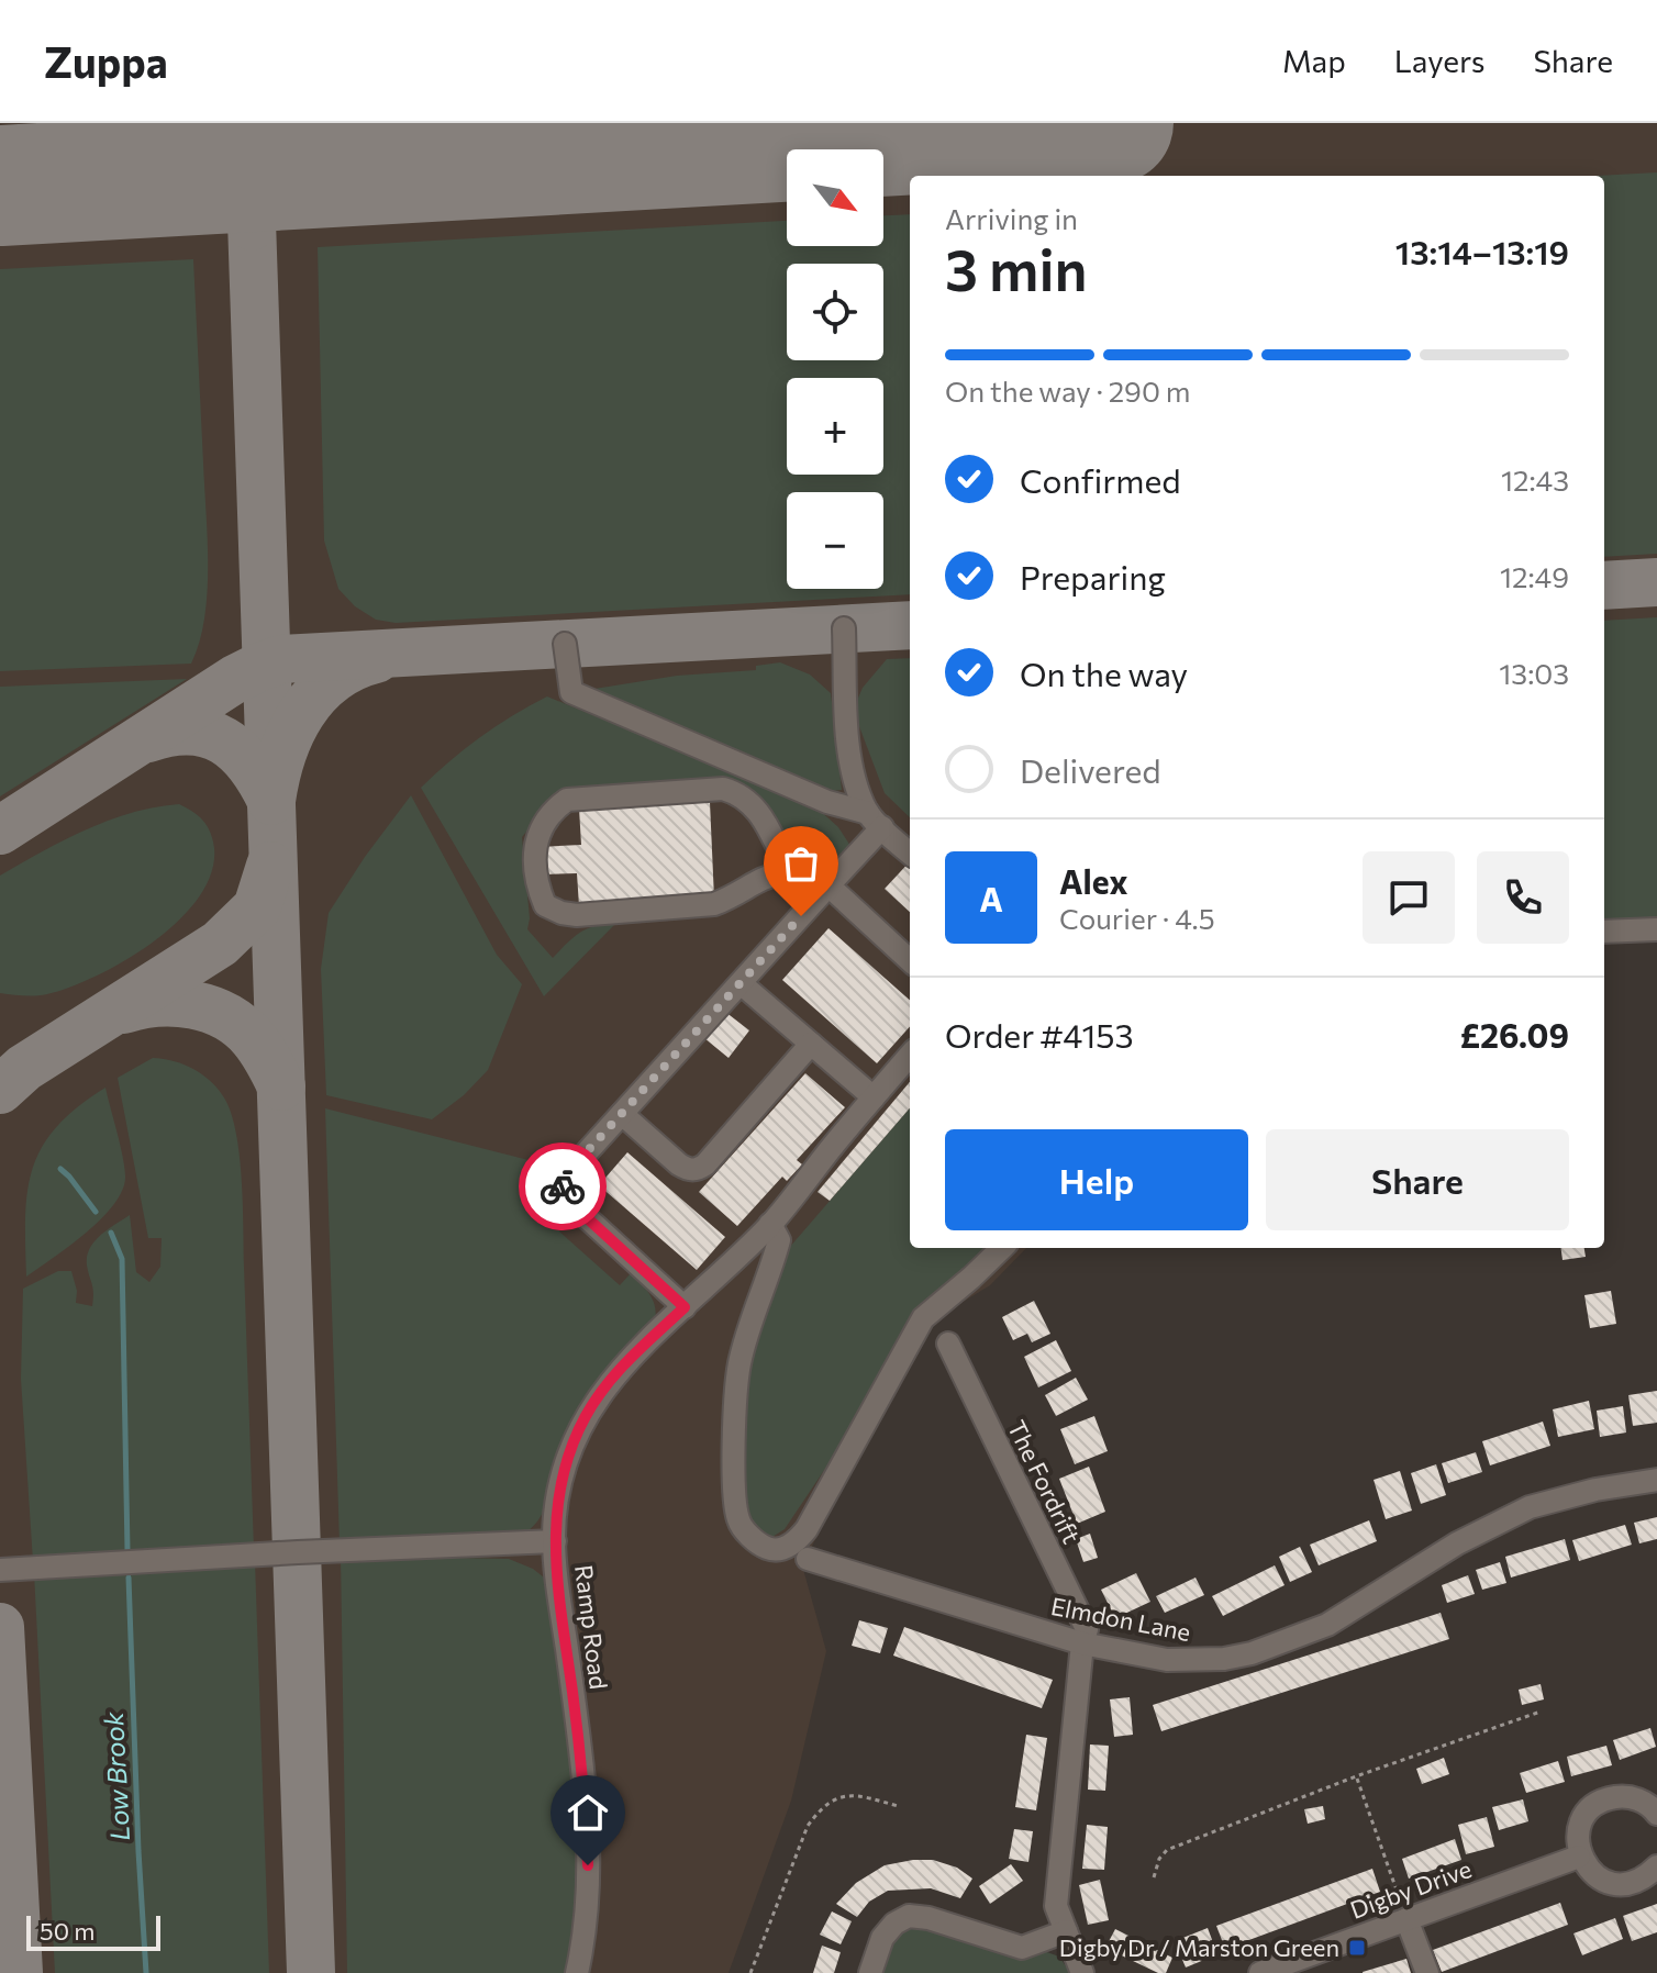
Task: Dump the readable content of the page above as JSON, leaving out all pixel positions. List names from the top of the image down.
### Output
{
  "streets": {
    "street": [
      "The Fordrift",
      "Elmdon Lane",
      "Ramp Road",
      "Digby Drive"
    ]
  },
  "crossings": [
    ["The Fordrift", "Elmdon Lane"]
  ],
  "water": ["Low Brook"],
  "places": {
    "transit": ["Digby Dr / Marston Green"]
  },
  "scale_bar": "50 m",
  "north": "bottom right",
  "page": {
    "header": "Zuppa",
    "nav": ["Map", "Layers", "Share"],
    "map_buttons": ["+", "−"],
    "heading": ["3 min", "Arriving in", "13:14–13:19"],
    "panel": [
      "Alex",
      "Courier · 4.5",
      "Order #4153",
      "£26.09"
    ],
    "bar": "On the way · 290 m",
    "list": [
      ["Confirmed", "12:43"],
      ["Preparing", "12:49"],
      ["On the way", "13:03"],
      "Delivered"
    ],
    "round": "A",
    "buttons": ["Help", "Share"],
    "scale": "50 m"
  }
}
